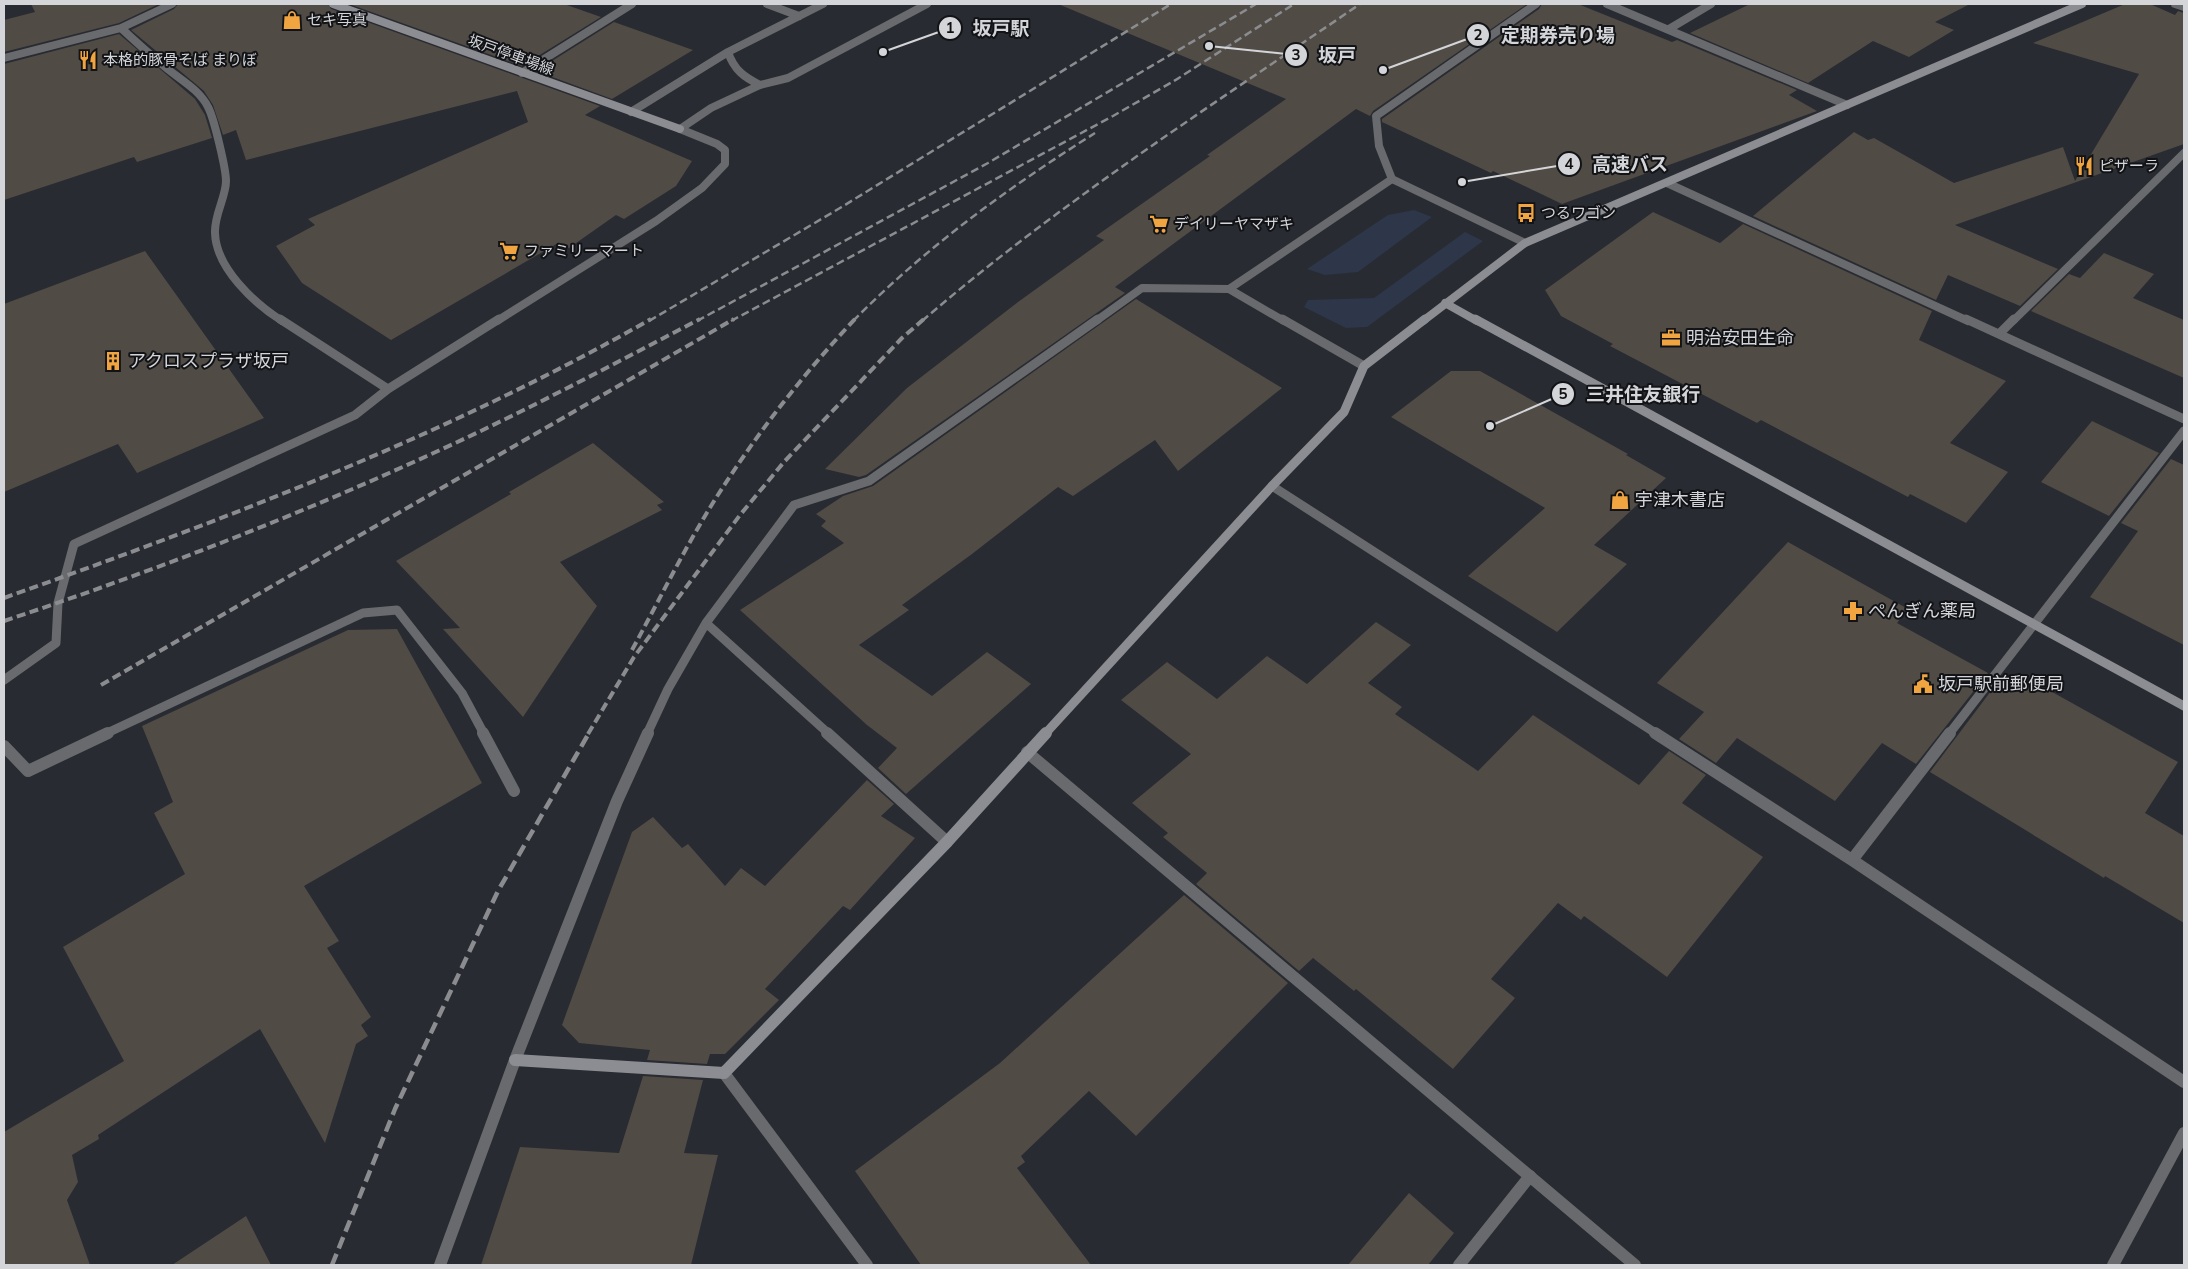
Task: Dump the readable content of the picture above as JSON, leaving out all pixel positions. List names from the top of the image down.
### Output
{
  "streets": {
    "street": ["坂戸停車場線"]
  },
  "places": {
    "shop": ["セキ写真", "宇津木書店"],
    "other": [
      "坂戸",
      "坂戸駅",
      "定期券売り場",
      "高速バス",
      "三井住友銀行"
    ],
    "restaurant": ["本格的豚骨そば まりぼ", "ピザーラ"],
    "bus stop": ["つるワゴン"],
    "supermarket": ["デイリーヤマザキ", "ファミリーマート"],
    "office": ["明治安田生命"],
    "building": ["アクロスプラザ坂戸"],
    "pharmacy": ["ぺんぎん薬局"],
    "public building": ["坂戸駅前郵便局"]
  }
}
